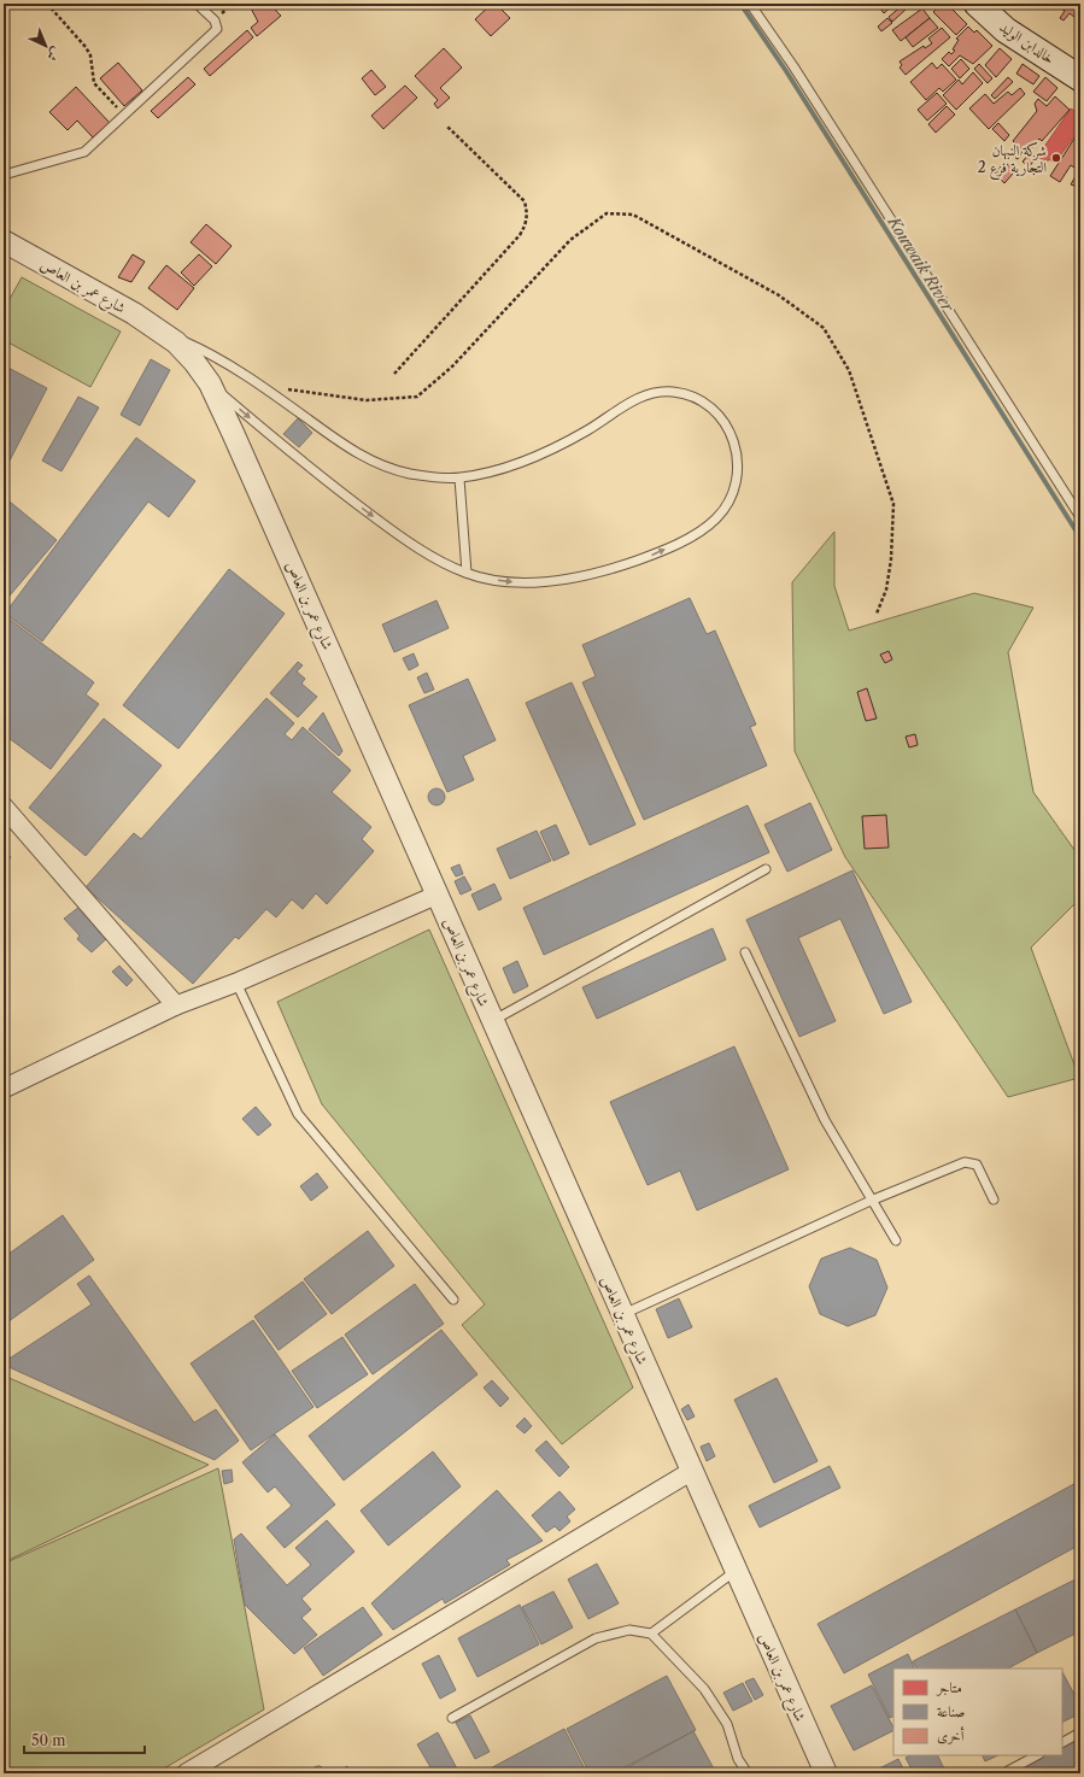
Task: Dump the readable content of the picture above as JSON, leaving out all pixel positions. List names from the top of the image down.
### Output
{
  "streets": {
    "main road": ["خالدابن الوليد"],
    "street": ["شارع عمر بن العاص"]
  },
  "water": ["Kouwaik River"],
  "places": ["شركة النبهان التجارية فرع 2"],
  "legend": ["متاجر", "صناعة", "أخرى"],
  "scale_bar": "50 m",
  "north": "bottom right"
}
